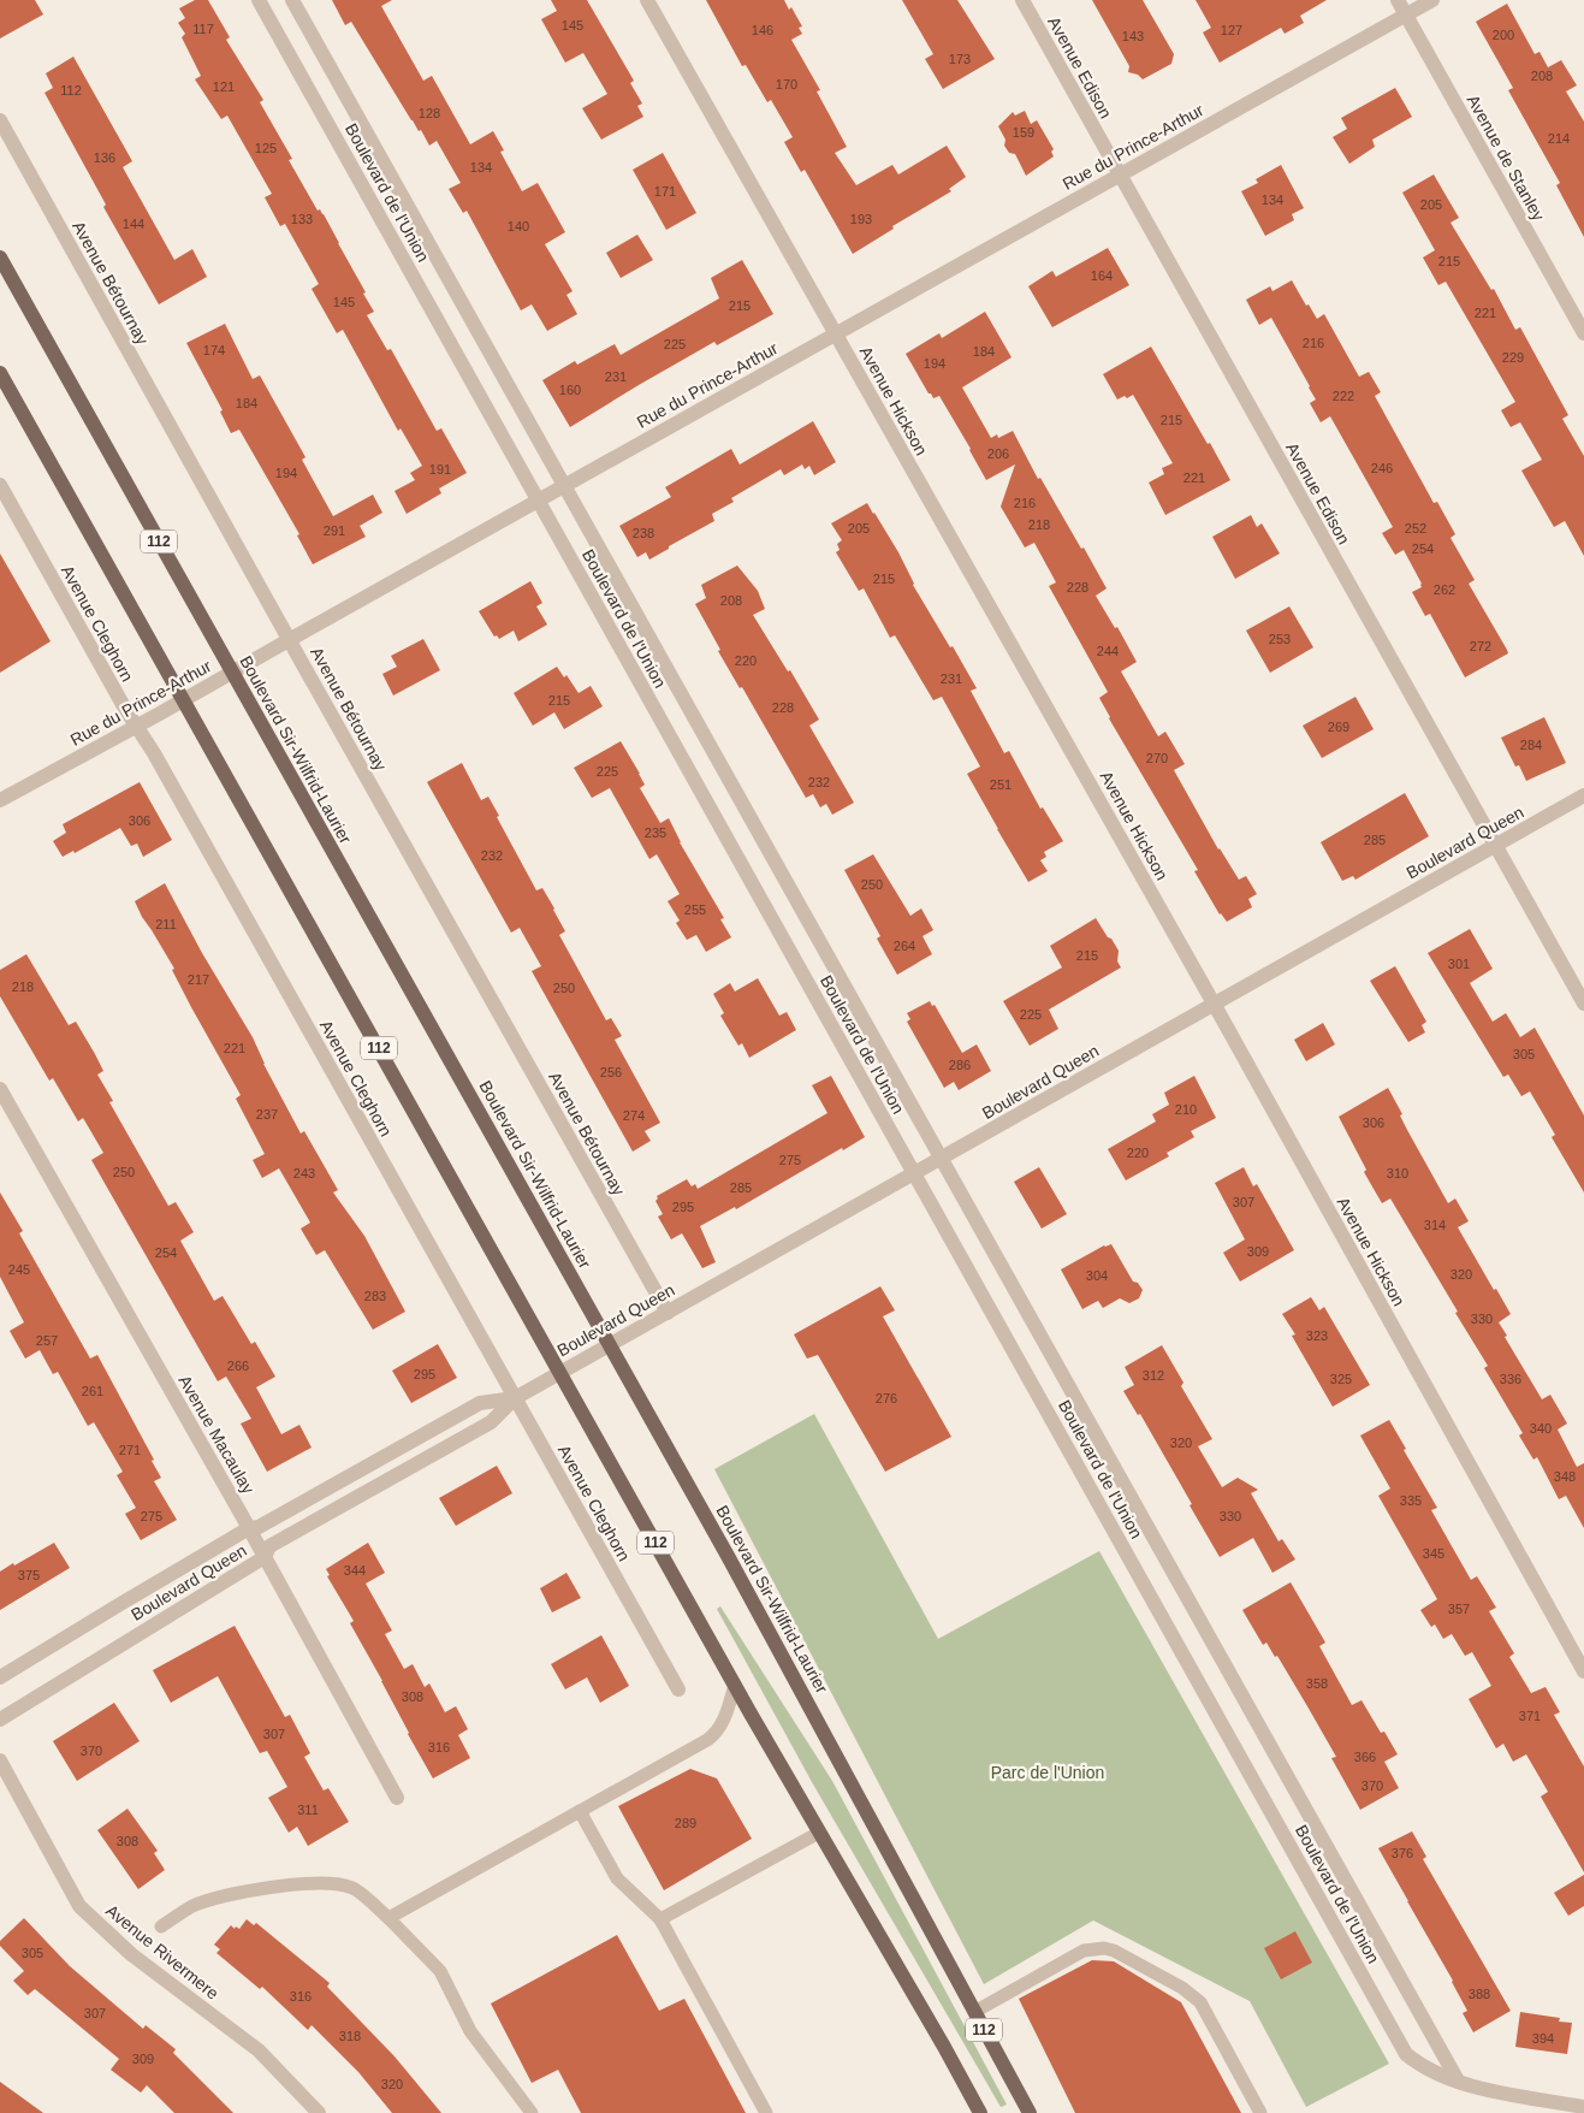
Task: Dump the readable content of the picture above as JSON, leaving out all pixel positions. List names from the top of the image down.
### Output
{
  "streets": {
    "main road": ["112", "Boulevard Sir-Wilfrid-Laurier"],
    "street": [
      "Avenue Edison",
      "Rue du Prince-Arthur",
      "Avenue de Stanley",
      "Boulevard de l'Union",
      "Avenue Bétournay",
      "Avenue Hickson",
      "Avenue Cleghorn",
      "Boulevard Queen",
      "Avenue Macaulay",
      "Avenue Rivermere"
    ]
  },
  "crossings": [
    ["Avenue Edison", "Rue du Prince-Arthur"],
    ["Avenue Edison", "Boulevard Queen"],
    ["Rue du Prince-Arthur", "Avenue de Stanley"],
    ["Rue du Prince-Arthur", "Boulevard de l'Union"],
    ["Rue du Prince-Arthur", "Avenue Bétournay"],
    ["Rue du Prince-Arthur", "Avenue Hickson"],
    ["Rue du Prince-Arthur", "112"],
    ["Rue du Prince-Arthur", "Avenue Cleghorn"],
    ["Rue du Prince-Arthur", "Boulevard Sir-Wilfrid-Laurier"],
    ["Boulevard de l'Union", "Boulevard Queen"],
    ["Avenue Bétournay", "Boulevard Queen"],
    ["Avenue Hickson", "Boulevard Queen"],
    ["112", "Boulevard Queen"],
    ["Avenue Cleghorn", "Boulevard Queen"],
    ["Boulevard Sir-Wilfrid-Laurier", "Boulevard Queen"],
    ["Boulevard Queen", "Avenue Macaulay"]
  ],
  "parks": ["Parc de l'Union"],
  "house_numbers": [
    "145",
    "117",
    "146",
    "127",
    "200",
    "143",
    "173",
    "208",
    "170",
    "121",
    "112",
    "128",
    "159",
    "214",
    "125",
    "136",
    "134",
    "171",
    "134",
    "205",
    "133",
    "193",
    "144",
    "140",
    "215",
    "164",
    "145",
    "215",
    "221",
    "216",
    "225",
    "174",
    "184",
    "229",
    "194",
    "231",
    "160",
    "222",
    "184",
    "215",
    "206",
    "246",
    "191",
    "194",
    "221",
    "216",
    "218",
    "205",
    "252",
    "291",
    "238",
    "254",
    "215",
    "228",
    "262",
    "208",
    "253",
    "272",
    "244",
    "220",
    "231",
    "215",
    "228",
    "269",
    "284",
    "270",
    "225",
    "232",
    "251",
    "306",
    "235",
    "285",
    "232",
    "250",
    "255",
    "211",
    "264",
    "215",
    "301",
    "217",
    "218",
    "250",
    "225",
    "221",
    "305",
    "286",
    "256",
    "210",
    "237",
    "274",
    "306",
    "220",
    "275",
    "250",
    "243",
    "310",
    "285",
    "307",
    "295",
    "314",
    "309",
    "254",
    "245",
    "320",
    "304",
    "283",
    "330",
    "323",
    "257",
    "266",
    "295",
    "312",
    "325",
    "336",
    "261",
    "276",
    "340",
    "320",
    "271",
    "348",
    "335",
    "275",
    "330",
    "345",
    "344",
    "375",
    "357",
    "358",
    "308",
    "371",
    "307",
    "316",
    "370",
    "366",
    "370",
    "311",
    "289",
    "308",
    "376",
    "305",
    "388",
    "316",
    "307",
    "318",
    "394",
    "309",
    "320"
  ]
}
